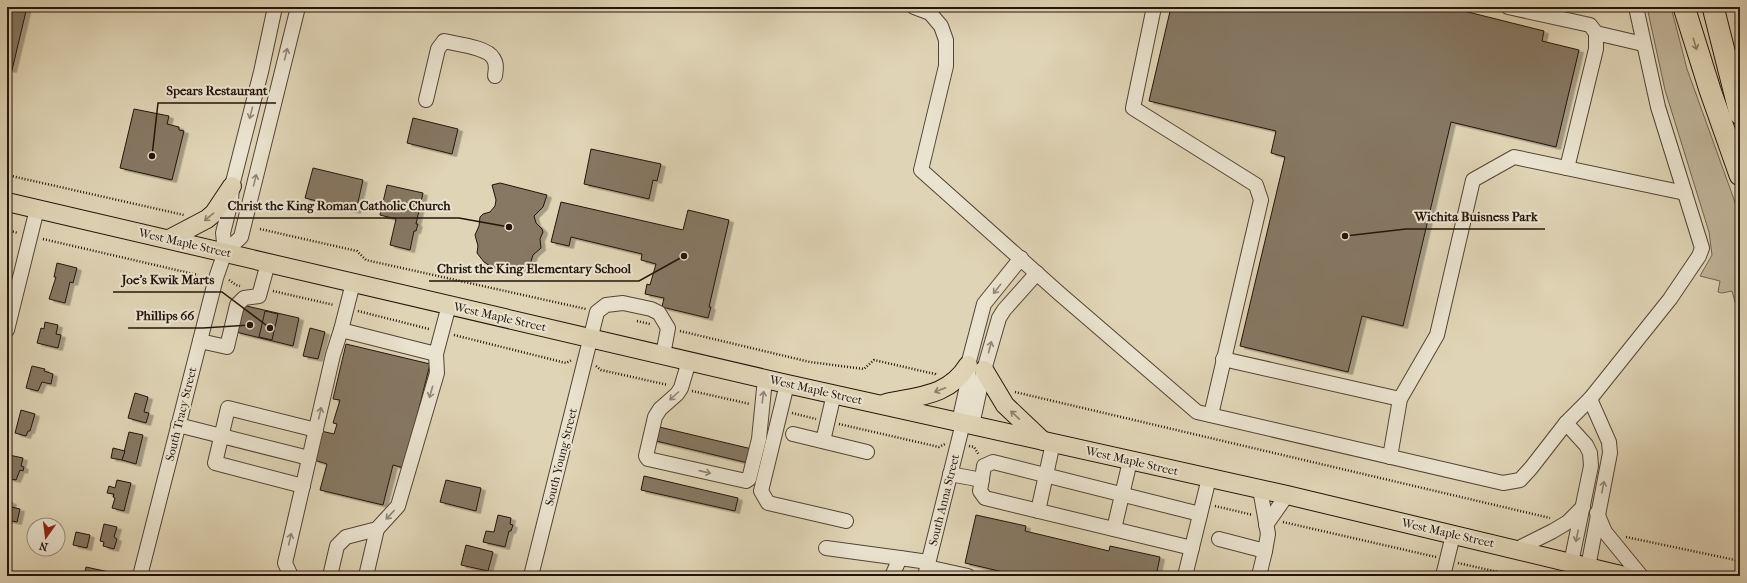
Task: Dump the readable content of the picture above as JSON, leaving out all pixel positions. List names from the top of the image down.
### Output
{
  "streets": {
    "main road": ["West Maple Street"],
    "street": ["South Tracy Street", "South Young Street", "South Anna Street"]
  },
  "crossings": [
    ["West Maple Street", "South Tracy Street"],
    ["West Maple Street", "South Young Street"],
    ["West Maple Street", "South Anna Street"]
  ],
  "places": [
    "Spears Restaurant",
    "Christ the King Roman Catholic Church",
    "Wichita Buisness Park",
    "Christ the King Elementary School",
    "Phillips 66",
    "Joe's Kwik Marts"
  ],
  "north": "bottom"
}
